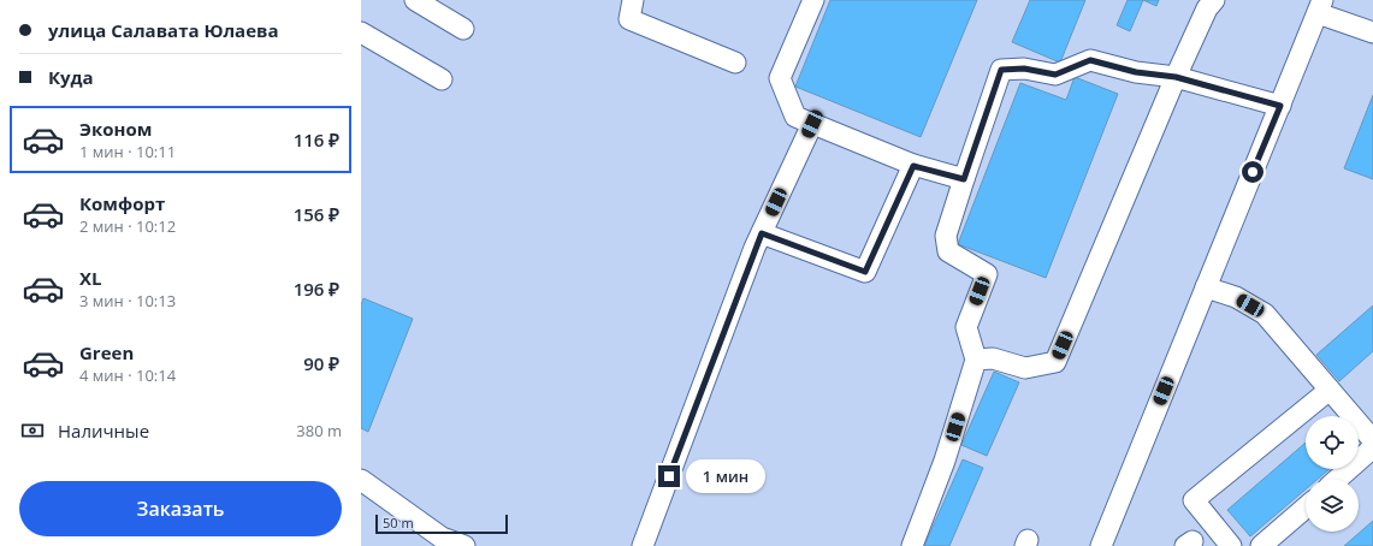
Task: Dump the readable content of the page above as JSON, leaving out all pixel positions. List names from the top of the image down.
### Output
{
  "scale_bar": "50 m",
  "page": {
    "banner": ["улица Салавата Юлаева", "Куда"],
    "list": [
      {
        "name": "Эконом",
        "note": "1 мин · 10:11",
        "value": "116 ₽"
      },
      {
        "name": "Комфорт",
        "note": "2 мин · 10:12",
        "value": "156 ₽"
      },
      {
        "name": "XL",
        "note": "3 мин · 10:13",
        "value": "196 ₽"
      },
      {
        "name": "Green",
        "note": "4 мин · 10:14",
        "value": "90 ₽"
      }
    ],
    "pay": ["Наличные", "380 m"],
    "bubble": "1 мин",
    "buttons": "Заказать",
    "scale": "50 m"
  }
}
